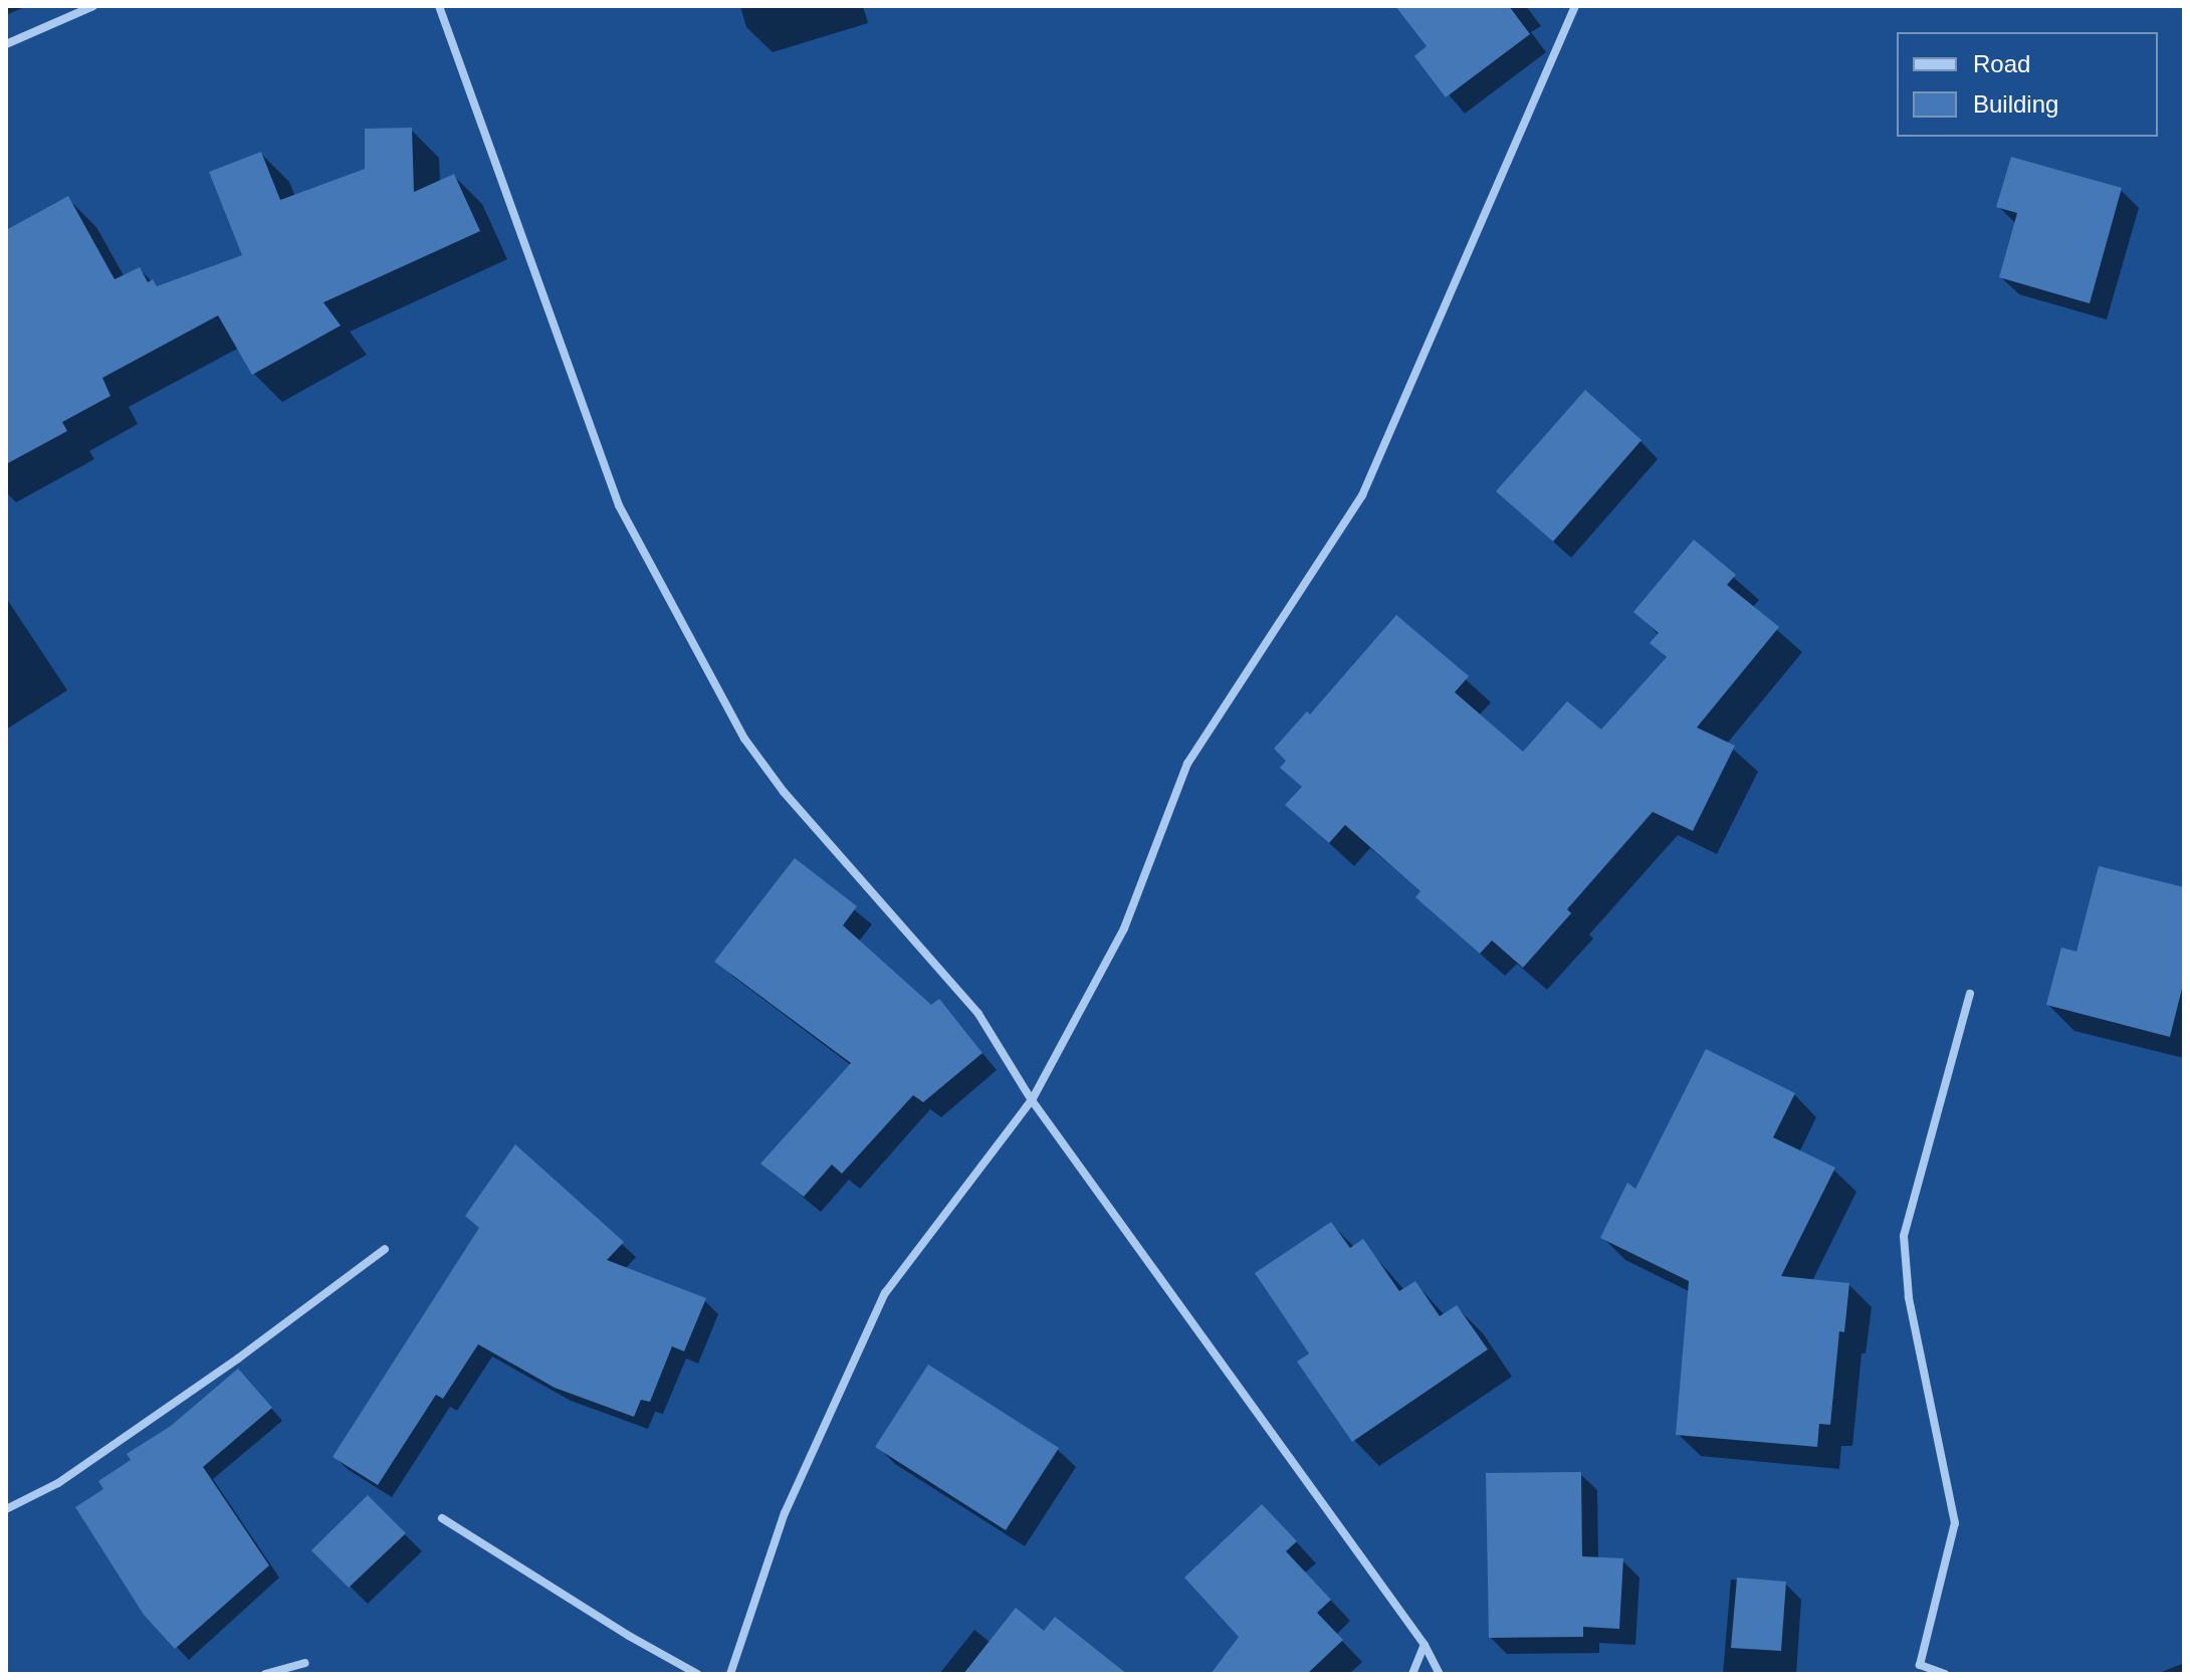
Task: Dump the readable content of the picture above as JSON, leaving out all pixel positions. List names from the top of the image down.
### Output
{
  "legend": ["Road", "Building"]
}
